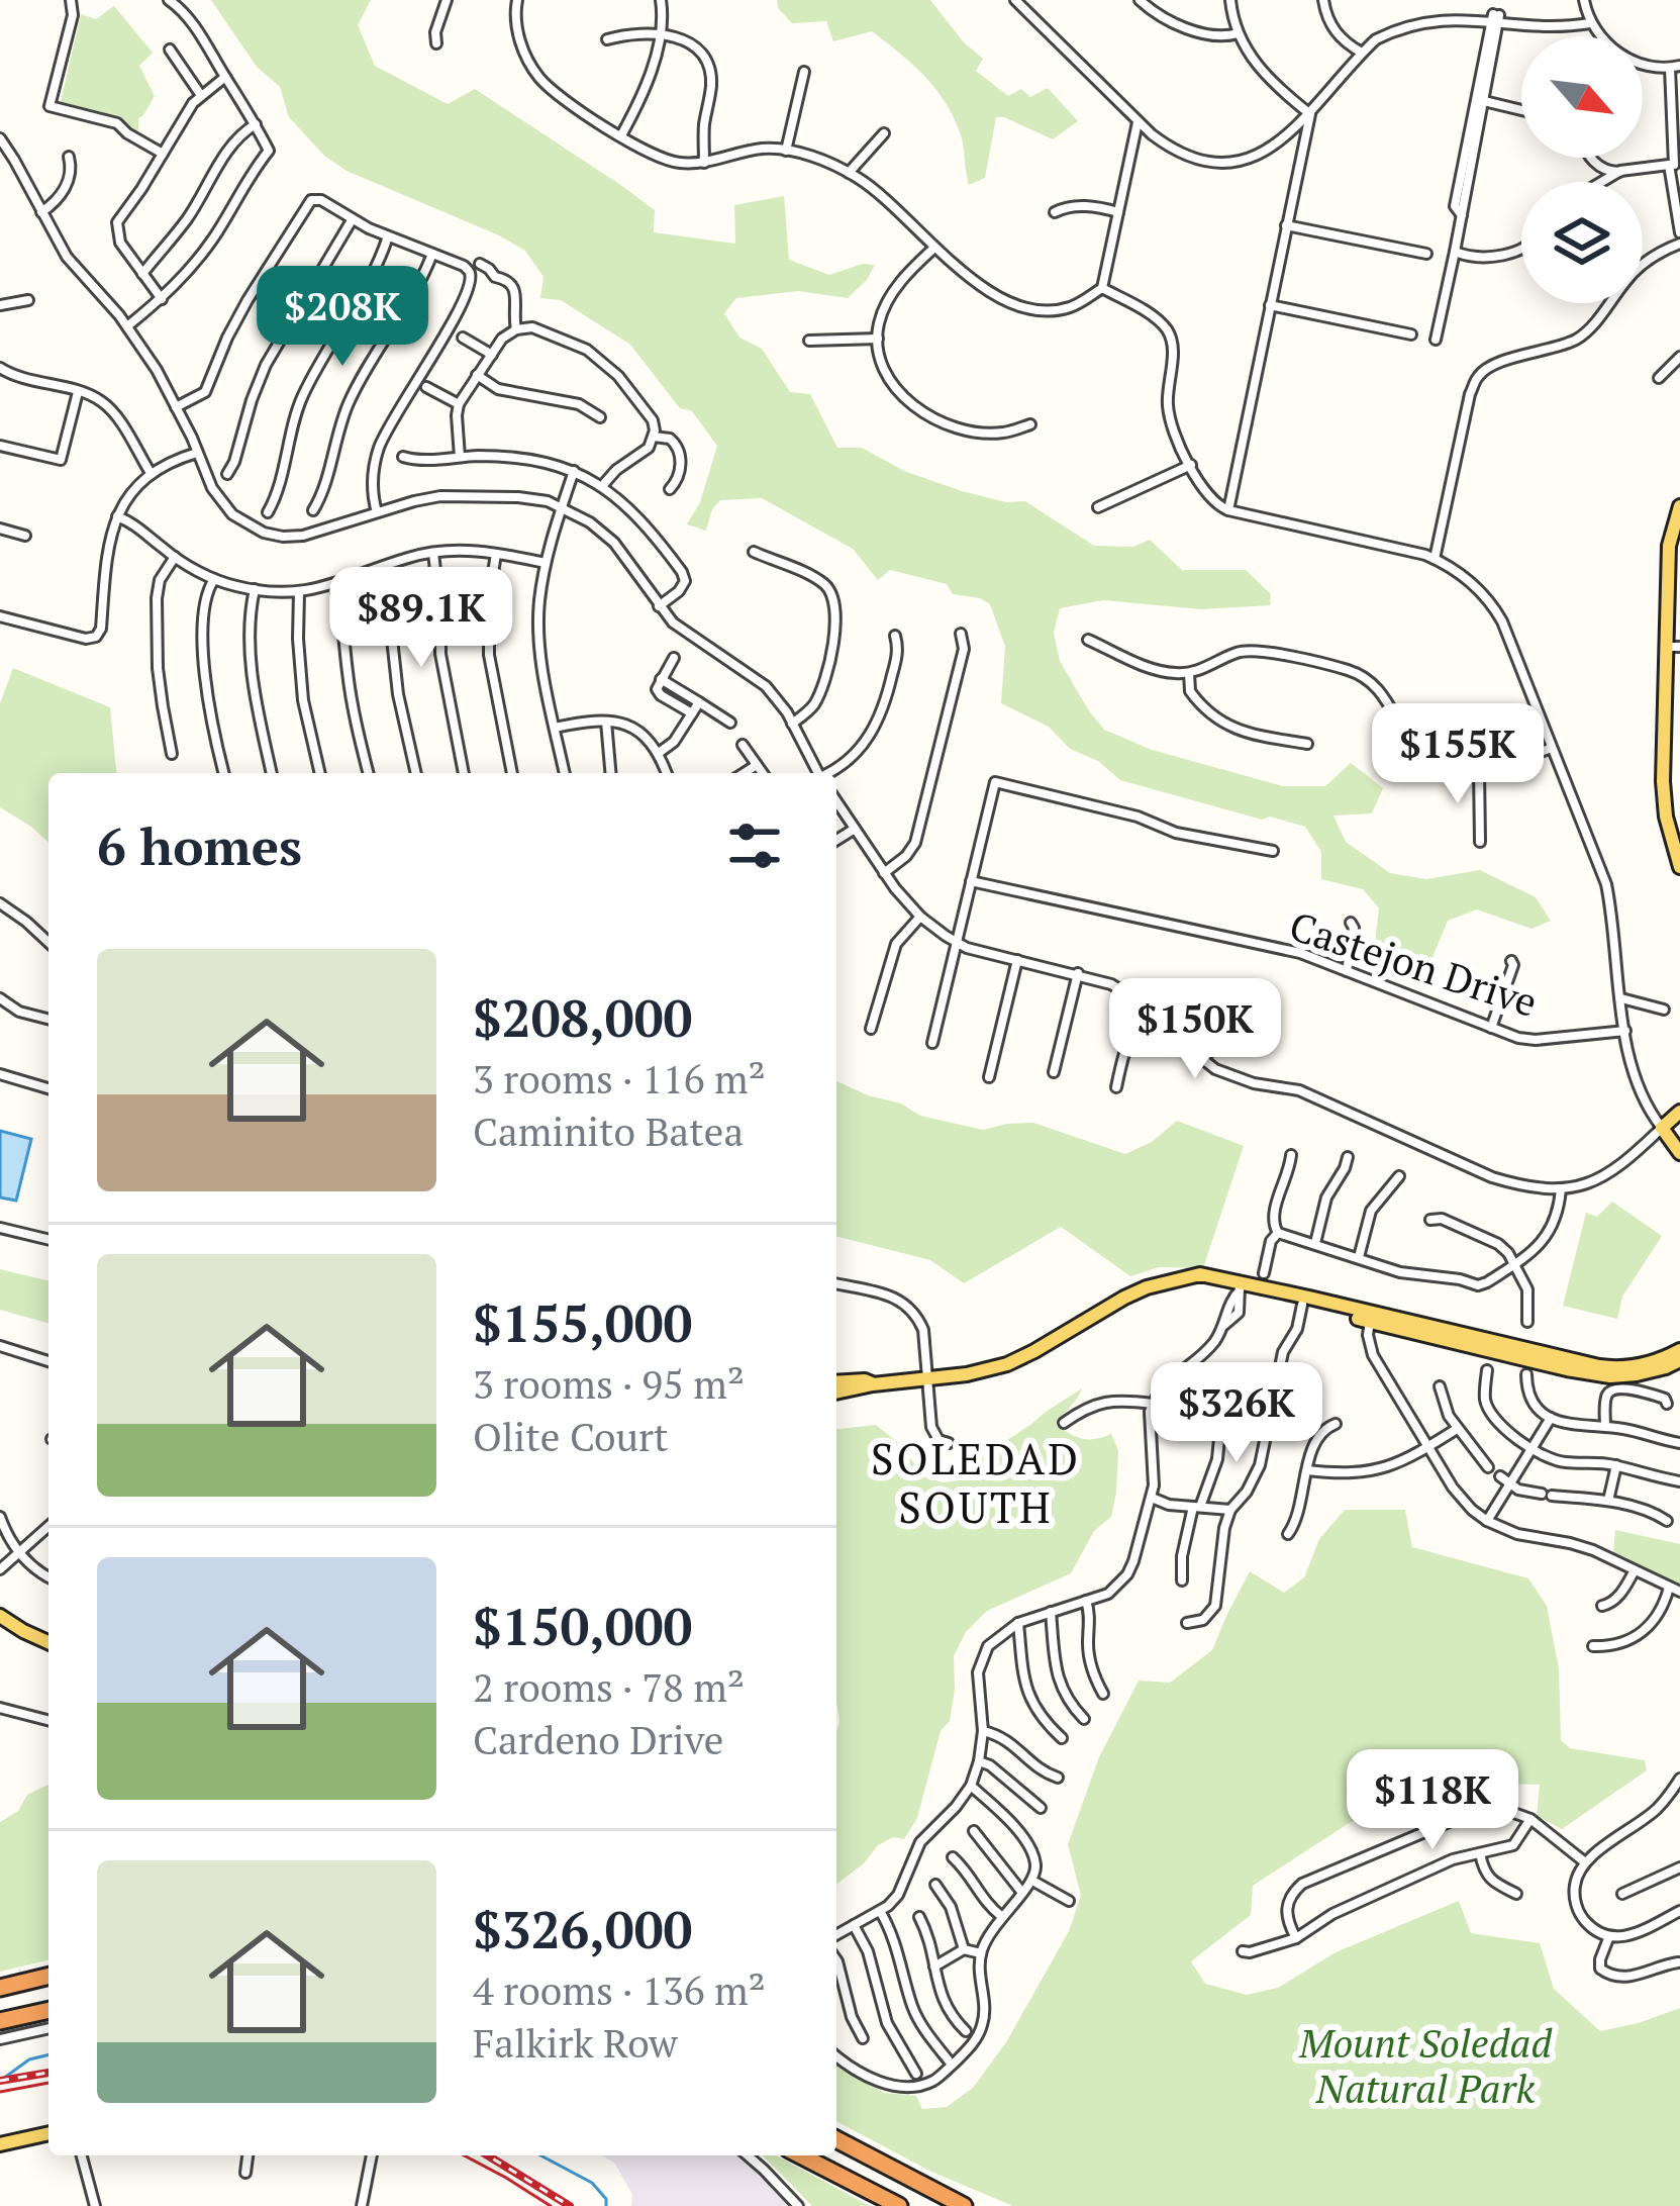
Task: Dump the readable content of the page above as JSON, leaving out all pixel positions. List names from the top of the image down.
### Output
{
  "streets": {
    "street": ["Castejon Drive"]
  },
  "districts": ["SOLEDAD SOUTH"],
  "parks": ["Mount Soledad Natural Park"],
  "north": "bottom right",
  "page": {
    "price": [
      "$208K",
      "$89.1K",
      "$155K",
      "$150K",
      "$326K",
      "$118K"
    ],
    "heading": "6 homes",
    "list": [
      {
        "name": "$208,000",
        "note": "3 rooms · 116 m² · Caminito Batea"
      },
      {
        "name": "$155,000",
        "note": "3 rooms · 95 m² · Olite Court"
      },
      {
        "name": "$150,000",
        "note": "2 rooms · 78 m² · Cardeno Drive"
      },
      {
        "name": "$326,000",
        "note": "4 rooms · 136 m² · Falkirk Row"
      }
    ]
  }
}
